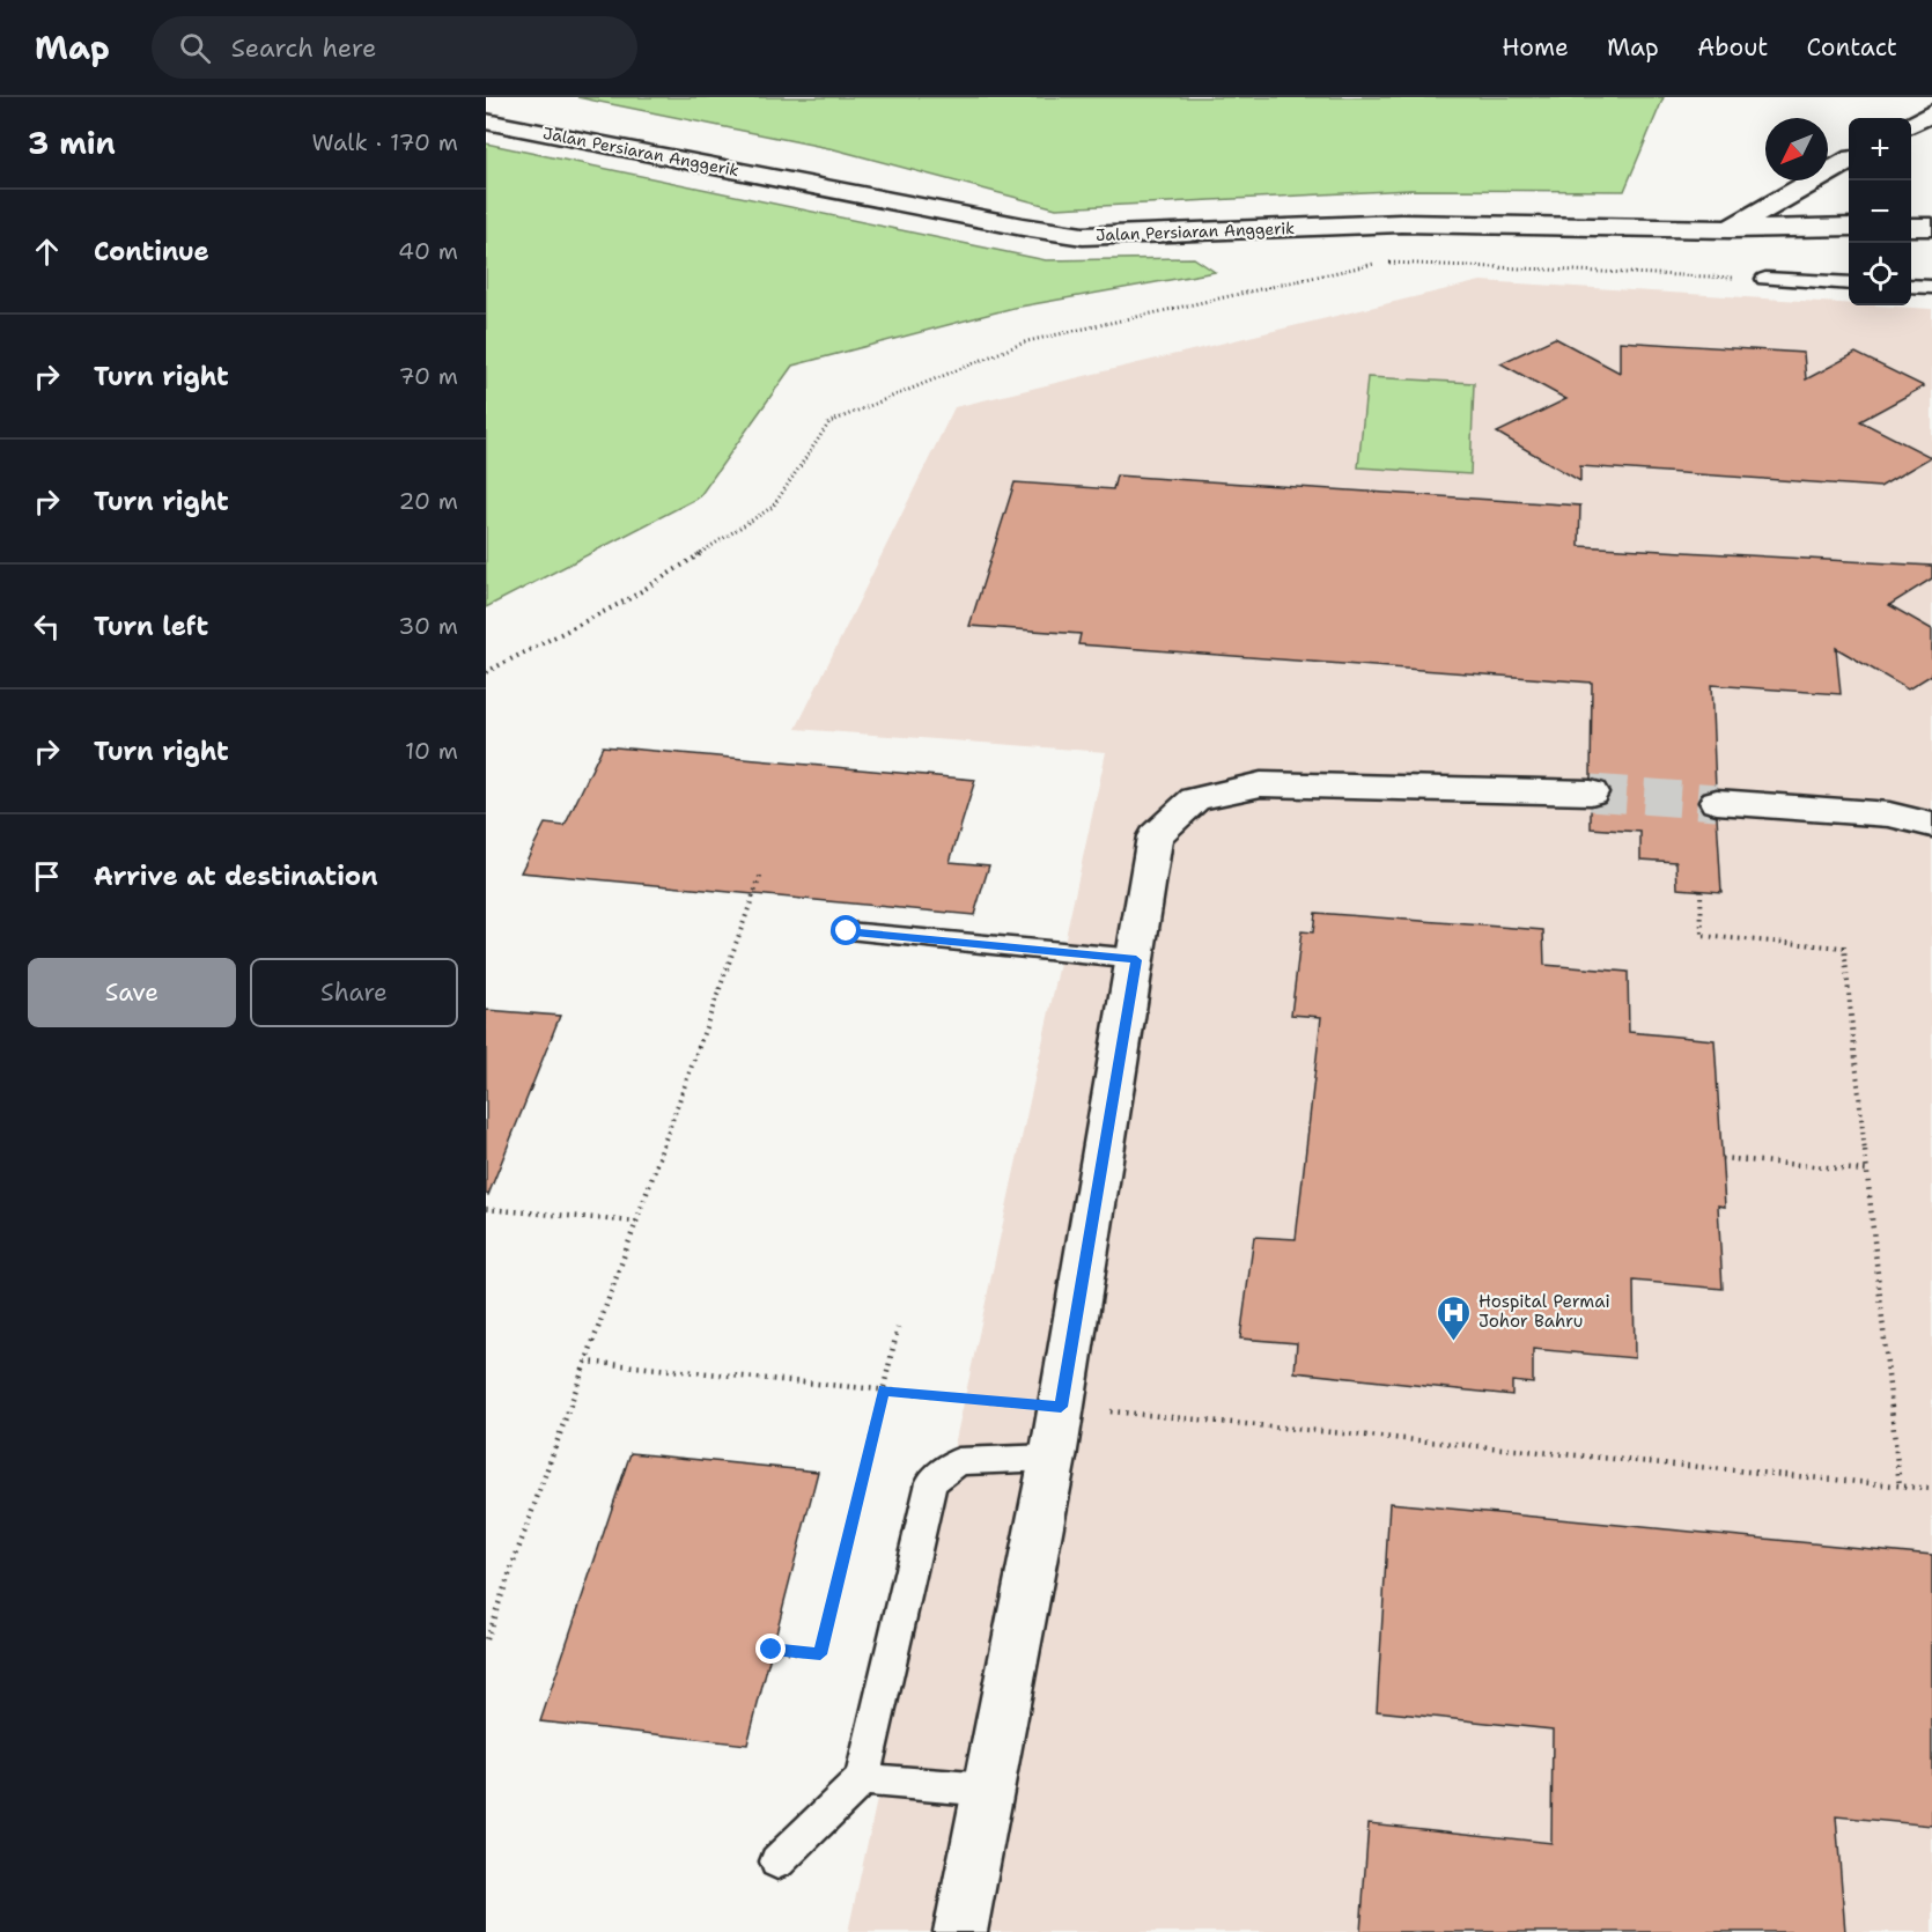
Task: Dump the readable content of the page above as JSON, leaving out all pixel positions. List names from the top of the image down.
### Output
{
  "streets": {
    "street": ["Jalan Persiaran Anggerik"]
  },
  "places": {
    "hospital": ["Hospital Permai Johor Bahru"]
  },
  "north": "bottom left",
  "page": {
    "header": "Map",
    "search": "Search here",
    "nav": [
      "Home",
      "Map",
      "About",
      "Contact"
    ],
    "heading": ["3 min", "Walk · 170 m"],
    "map_buttons": ["+", "−"],
    "list": [
      ["Continue", "40 m"],
      ["Turn right", "70 m"],
      ["Turn right", "20 m"],
      ["Turn left", "30 m"],
      ["Turn right", "10 m"],
      "Arrive at destination"
    ],
    "buttons": ["Save", "Share"]
  }
}
